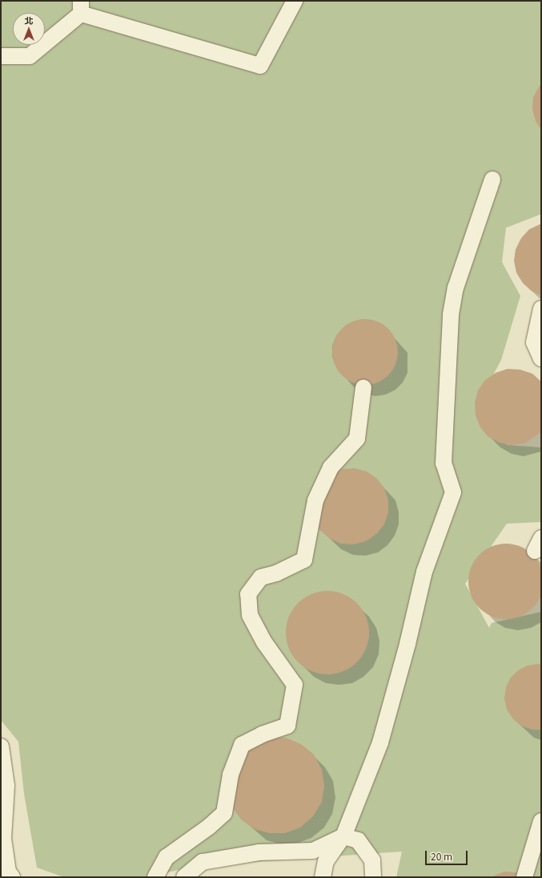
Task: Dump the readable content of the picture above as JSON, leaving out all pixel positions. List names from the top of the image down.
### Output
{
  "scale_bar": "20 m",
  "north": "top"
}
